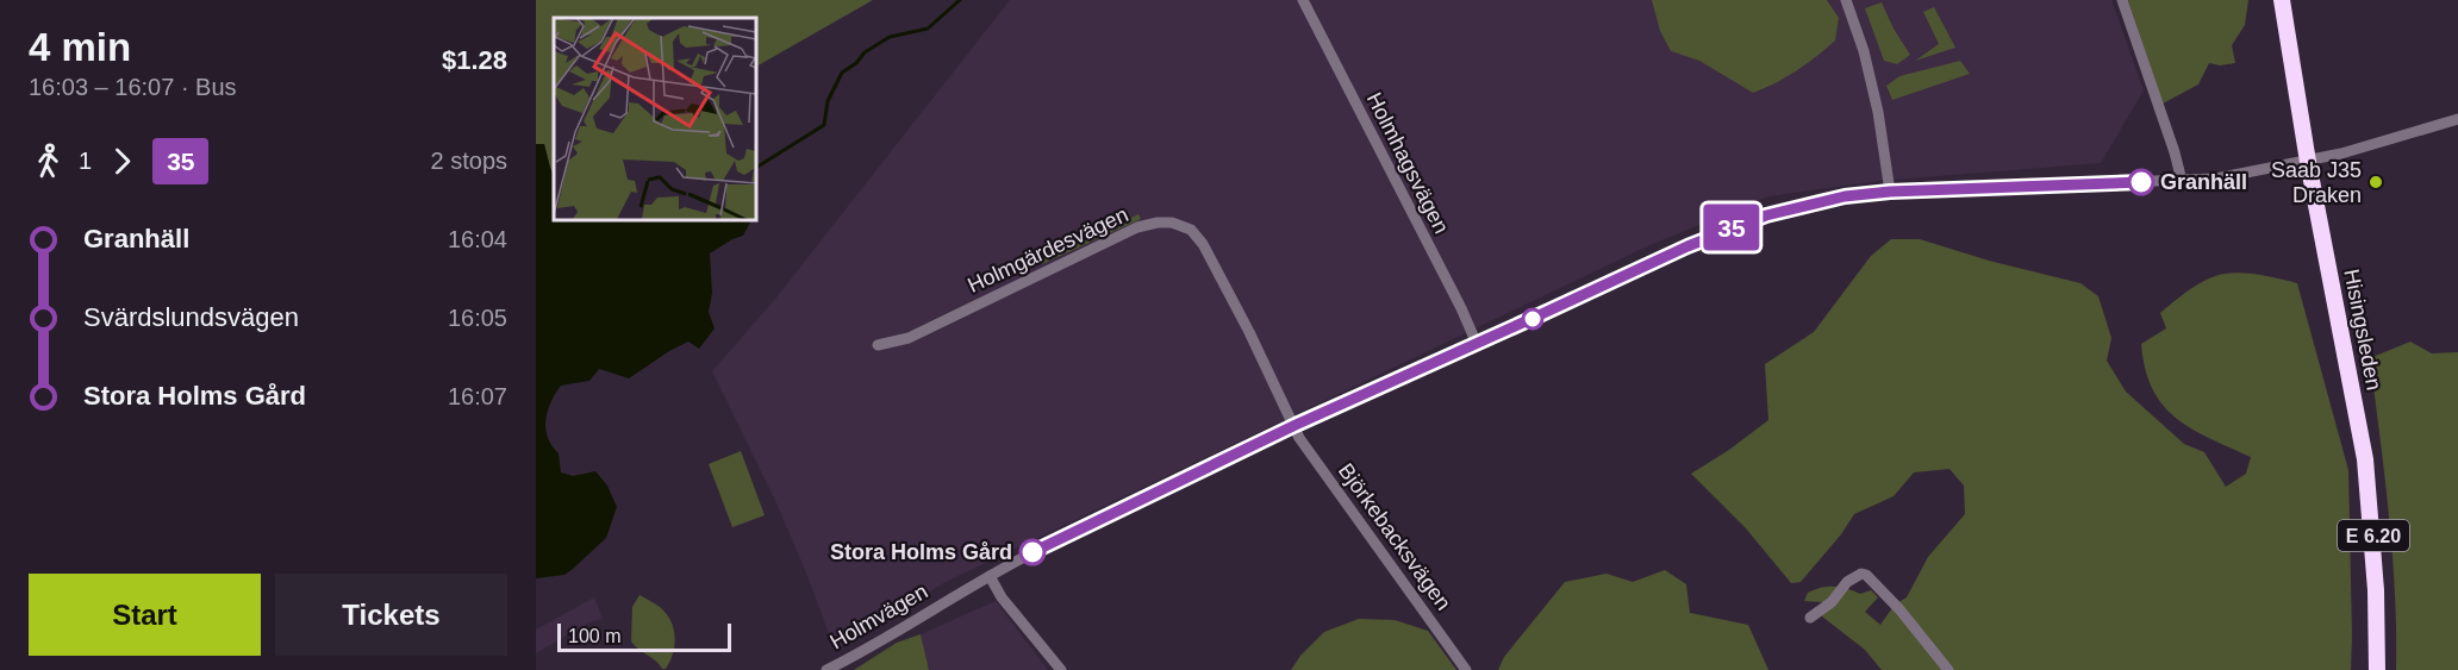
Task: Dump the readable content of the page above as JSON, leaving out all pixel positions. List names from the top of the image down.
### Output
{
  "streets": {
    "highway": ["Hisingsleden", "E 6.20"],
    "street": [
      "Holmhagsvägen",
      "Holmgärdesvägen",
      "Björkebacksvägen",
      "Holmvägen"
    ]
  },
  "crossings": [
    ["Holmhagsvägen", "Holmvägen"],
    ["Holmgärdesvägen", "Björkebacksvägen"],
    ["Holmgärdesvägen", "Holmvägen"],
    ["Hisingsleden", "Holmvägen"],
    ["Björkebacksvägen", "Holmvägen"]
  ],
  "places": ["Granhäll", "Saab J35 Draken", "Stora Holms Gård"],
  "lines": ["bus line 35"],
  "scale_bar": "100 m",
  "page": {
    "heading": ["4 min", "16:03 – 16:07 · Bus", "$1.28"],
    "on_map": "35",
    "legs": ["1", "35", "2 stops"],
    "list": [
      {
        "name": "Granhäll",
        "value": "16:04"
      },
      {
        "name": "Svärdslundsvägen",
        "value": "16:05"
      },
      {
        "name": "Stora Holms Gård",
        "value": "16:07"
      }
    ],
    "buttons": ["Start", "Tickets"],
    "scale": "100 m"
  }
}
